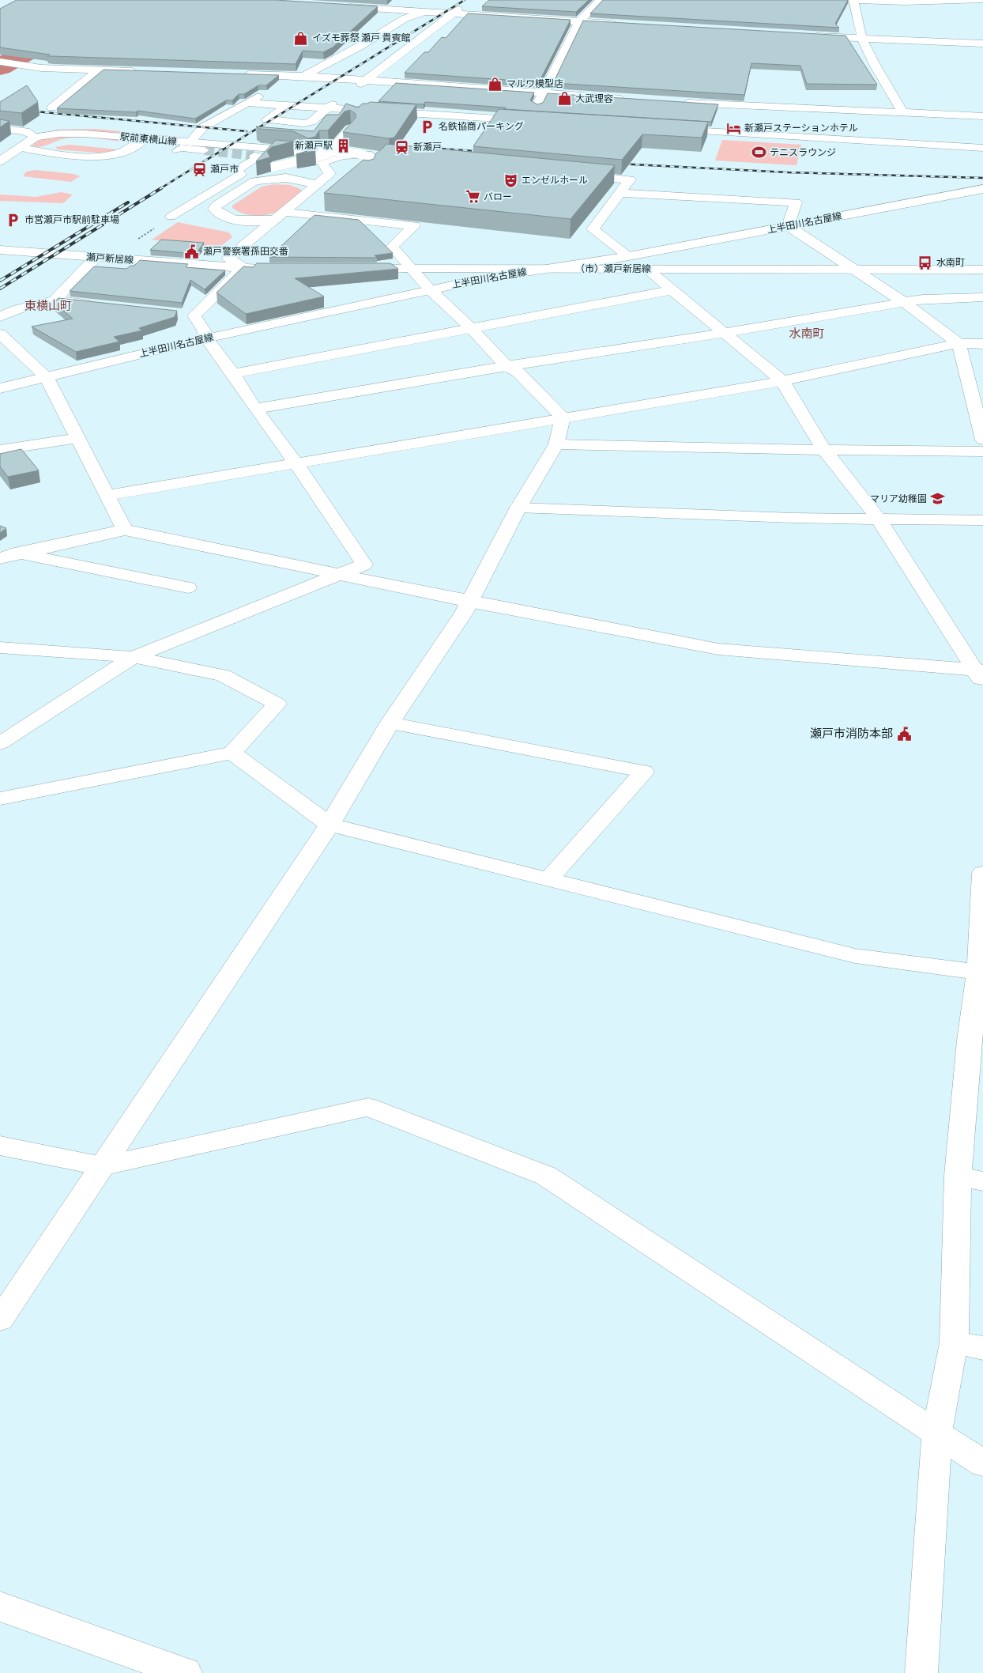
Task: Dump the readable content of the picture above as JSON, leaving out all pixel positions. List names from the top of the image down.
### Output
{
  "streets": {
    "street": [
      "駅前東横山線",
      "上半田川名古屋線",
      "瀬戸新居線",
      "（市）瀬戸新居線"
    ]
  },
  "crossings": [
    ["上半田川名古屋線", "（市）瀬戸新居線"]
  ],
  "districts": ["東横山町", "水南町"],
  "places": {
    "shop": ["イズモ葬祭 瀬戸 貴賓館", "マルワ模型店", "大武理容"],
    "parking": ["名鉄協商パーキング", "市営瀬戸市駅前駐車場"],
    "hotel": ["新瀬戸ステーションホテル"],
    "building": ["新瀬戸駅"],
    "station": ["新瀬戸", "瀬戸市"],
    "sports": ["テニスラウンジ"],
    "theatre": ["エンゼルホール"],
    "supermarket": ["バロー"],
    "public building": ["瀬戸警察署孫田交番", "瀬戸市消防本部"],
    "bus stop": ["水南町"],
    "school or university": ["マリア幼稚園"]
  }
}
